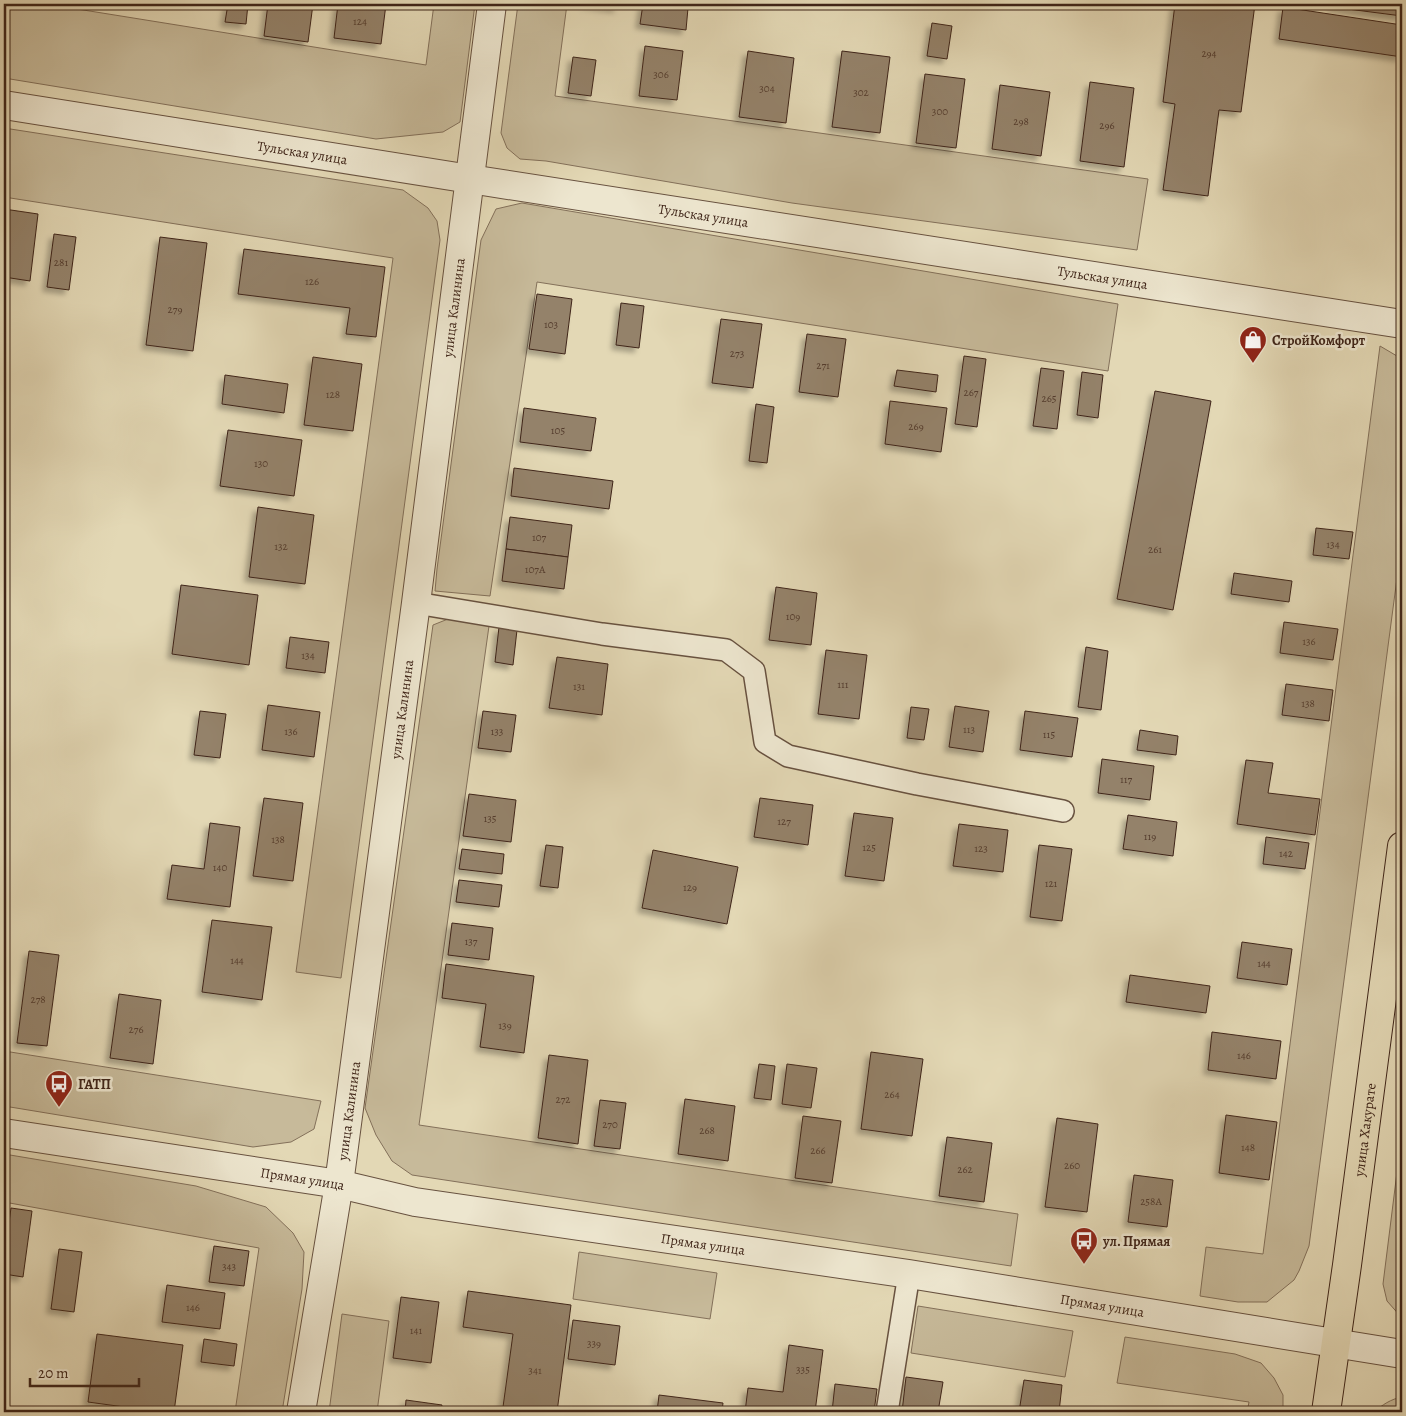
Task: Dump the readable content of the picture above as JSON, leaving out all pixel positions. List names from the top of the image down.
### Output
{
  "streets": {
    "main road": ["улица Хакурате"],
    "street": ["Тульская улица", "улица Калинина", "Прямая улица"]
  },
  "crossings": [
    ["Тульская улица", "улица Калинина"],
    ["улица Калинина", "Прямая улица"],
    ["улица Хакурате", "Прямая улица"]
  ],
  "places": {
    "shop": ["СтройКомфорт"],
    "bus stop": ["ГАТП", "ул. Прямая"]
  },
  "house_numbers": [
    "124",
    "294",
    "306",
    "304",
    "302",
    "300",
    "298",
    "296",
    "281",
    "126",
    "279",
    "103",
    "273",
    "271",
    "267",
    "128",
    "265",
    "269",
    "105",
    "130",
    "107",
    "134",
    "132",
    "261",
    "107А",
    "109",
    "136",
    "134",
    "111",
    "131",
    "138",
    "113",
    "136",
    "133",
    "115",
    "117",
    "135",
    "127",
    "119",
    "138",
    "125",
    "123",
    "142",
    "140",
    "121",
    "129",
    "137",
    "144",
    "144",
    "278",
    "139",
    "276",
    "146",
    "264",
    "272",
    "270",
    "268",
    "148",
    "266",
    "260",
    "262",
    "258А",
    "343",
    "146",
    "141",
    "339",
    "335",
    "341"
  ],
  "scale_bar": "20 m"
}
